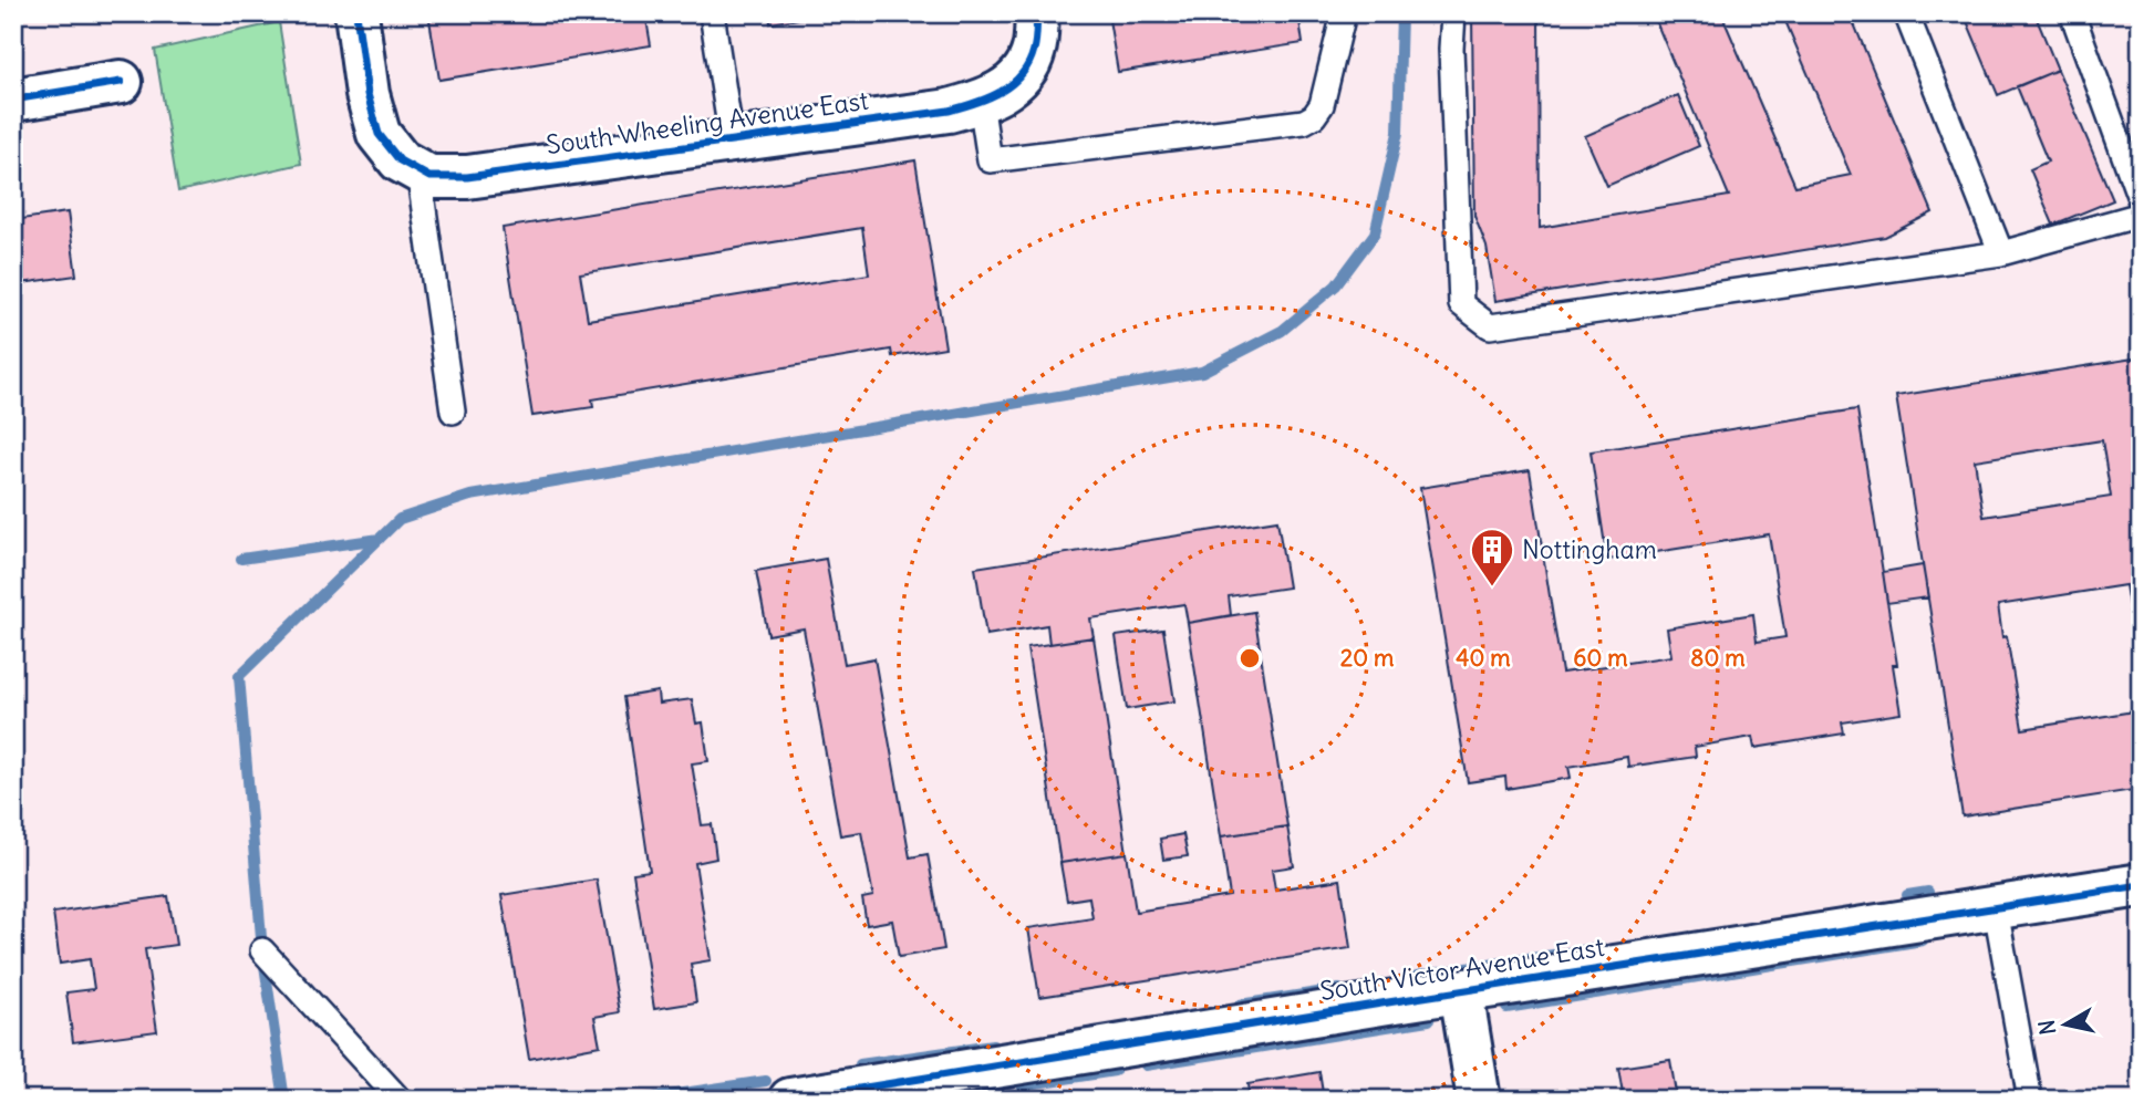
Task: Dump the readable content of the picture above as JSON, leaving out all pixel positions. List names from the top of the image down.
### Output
{
  "streets": {
    "street": ["South Wheeling Avenue East", "South Victor Avenue East"]
  },
  "places": {
    "building": ["Nottingham"]
  },
  "north": "left",
  "rings": [
    "20 m",
    "40 m",
    "60 m",
    "80 m"
  ]
}
